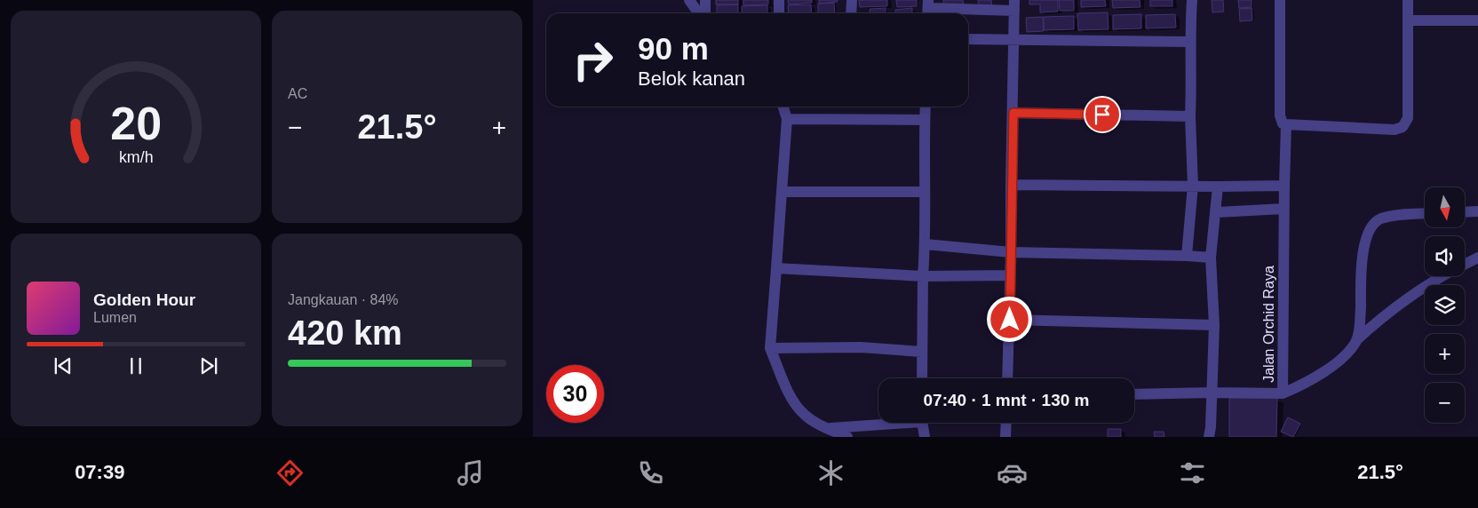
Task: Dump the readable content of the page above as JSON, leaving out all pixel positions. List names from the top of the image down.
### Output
{
  "streets": {
    "street": ["Jalan Orchid Raya"]
  },
  "north": "bottom",
  "page": {
    "tile": [
      "AC",
      ["Jangkauan · 84%", "420 km"]
    ],
    "turn": ["90 m", "Belok kanan"],
    "heat": ["−", "21.5°", "+"],
    "map_buttons": ["+", "−"],
    "song": ["Golden Hour", "Lumen"],
    "limit": "30",
    "trip": "07:40 · 1 mnt · 130 m",
    "tabs": ["07:39", "21.5°"],
    "gauge": ["20", "km/h"]
  }
}
